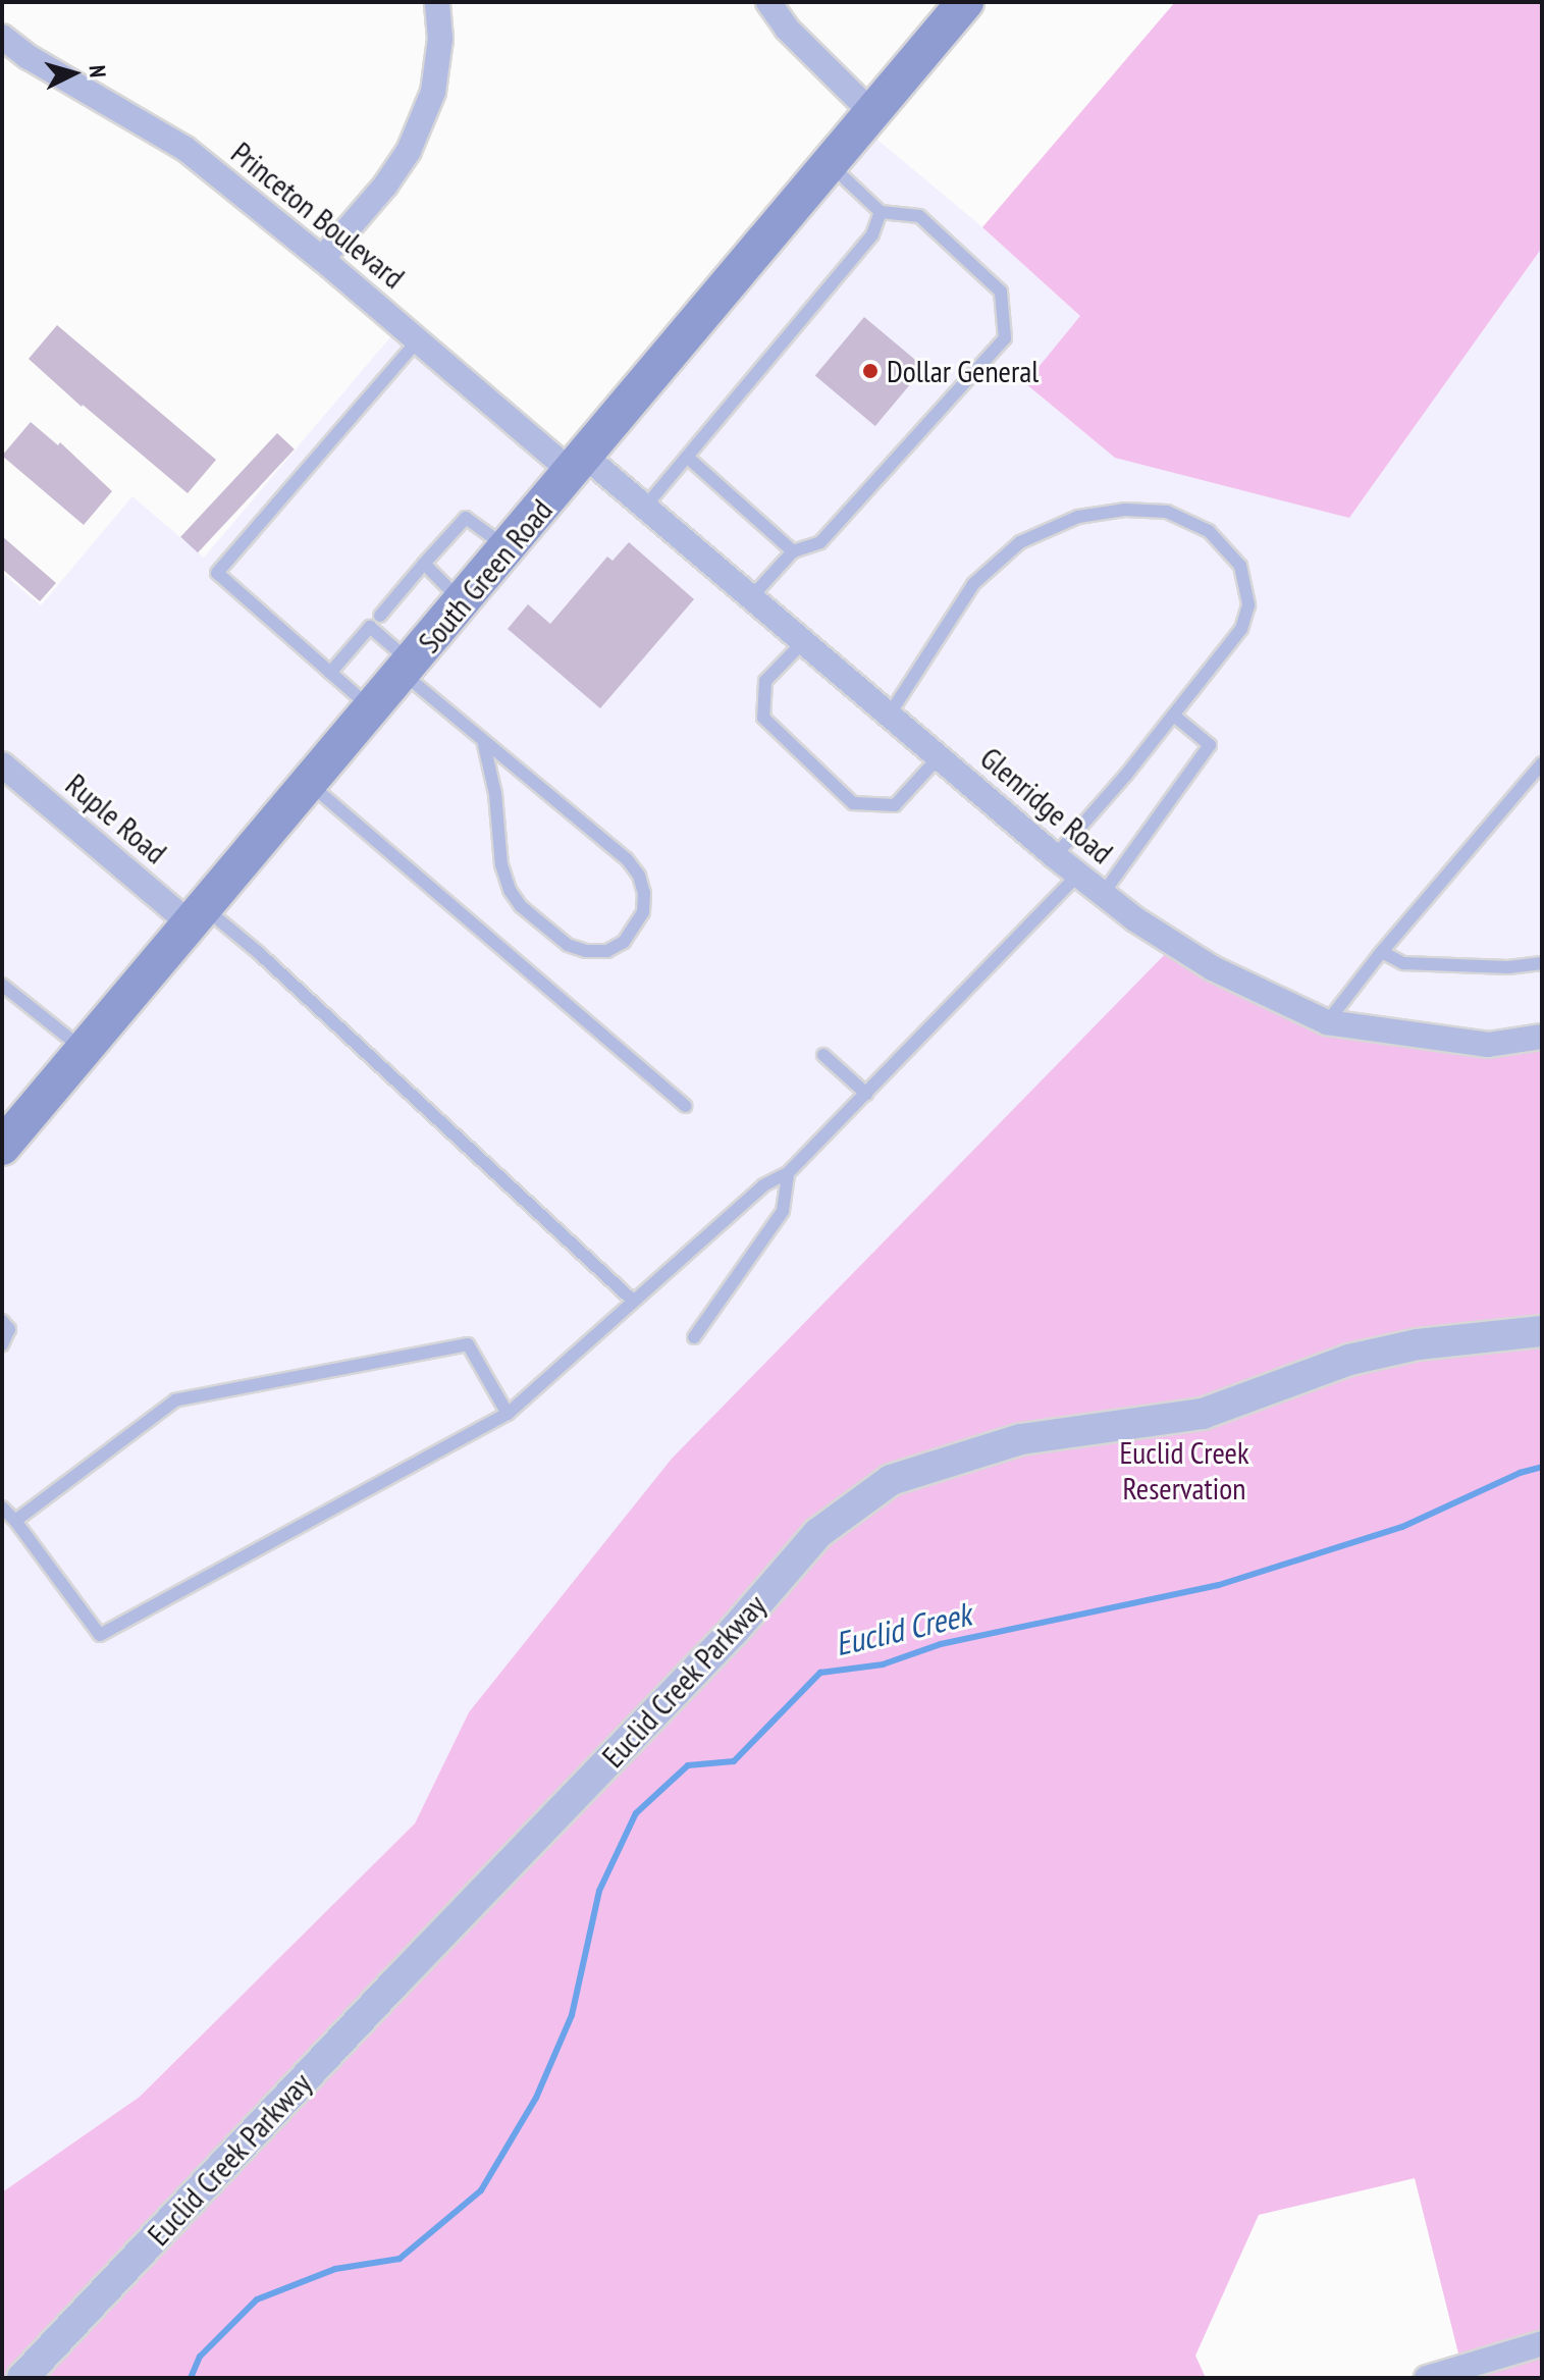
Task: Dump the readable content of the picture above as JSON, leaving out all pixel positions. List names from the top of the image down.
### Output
{
  "streets": {
    "main road": ["South Green Road"],
    "street": [
      "Princeton Boulevard",
      "Glenridge Road",
      "Ruple Road",
      "Euclid Creek Parkway"
    ]
  },
  "crossings": [
    ["Princeton Boulevard", "South Green Road"],
    ["Princeton Boulevard", "Glenridge Road"],
    ["South Green Road", "Glenridge Road"],
    ["South Green Road", "Ruple Road"]
  ],
  "water": ["Euclid Creek"],
  "parks": ["Euclid Creek Reservation"],
  "places": ["Dollar General"],
  "north": "right"
}
